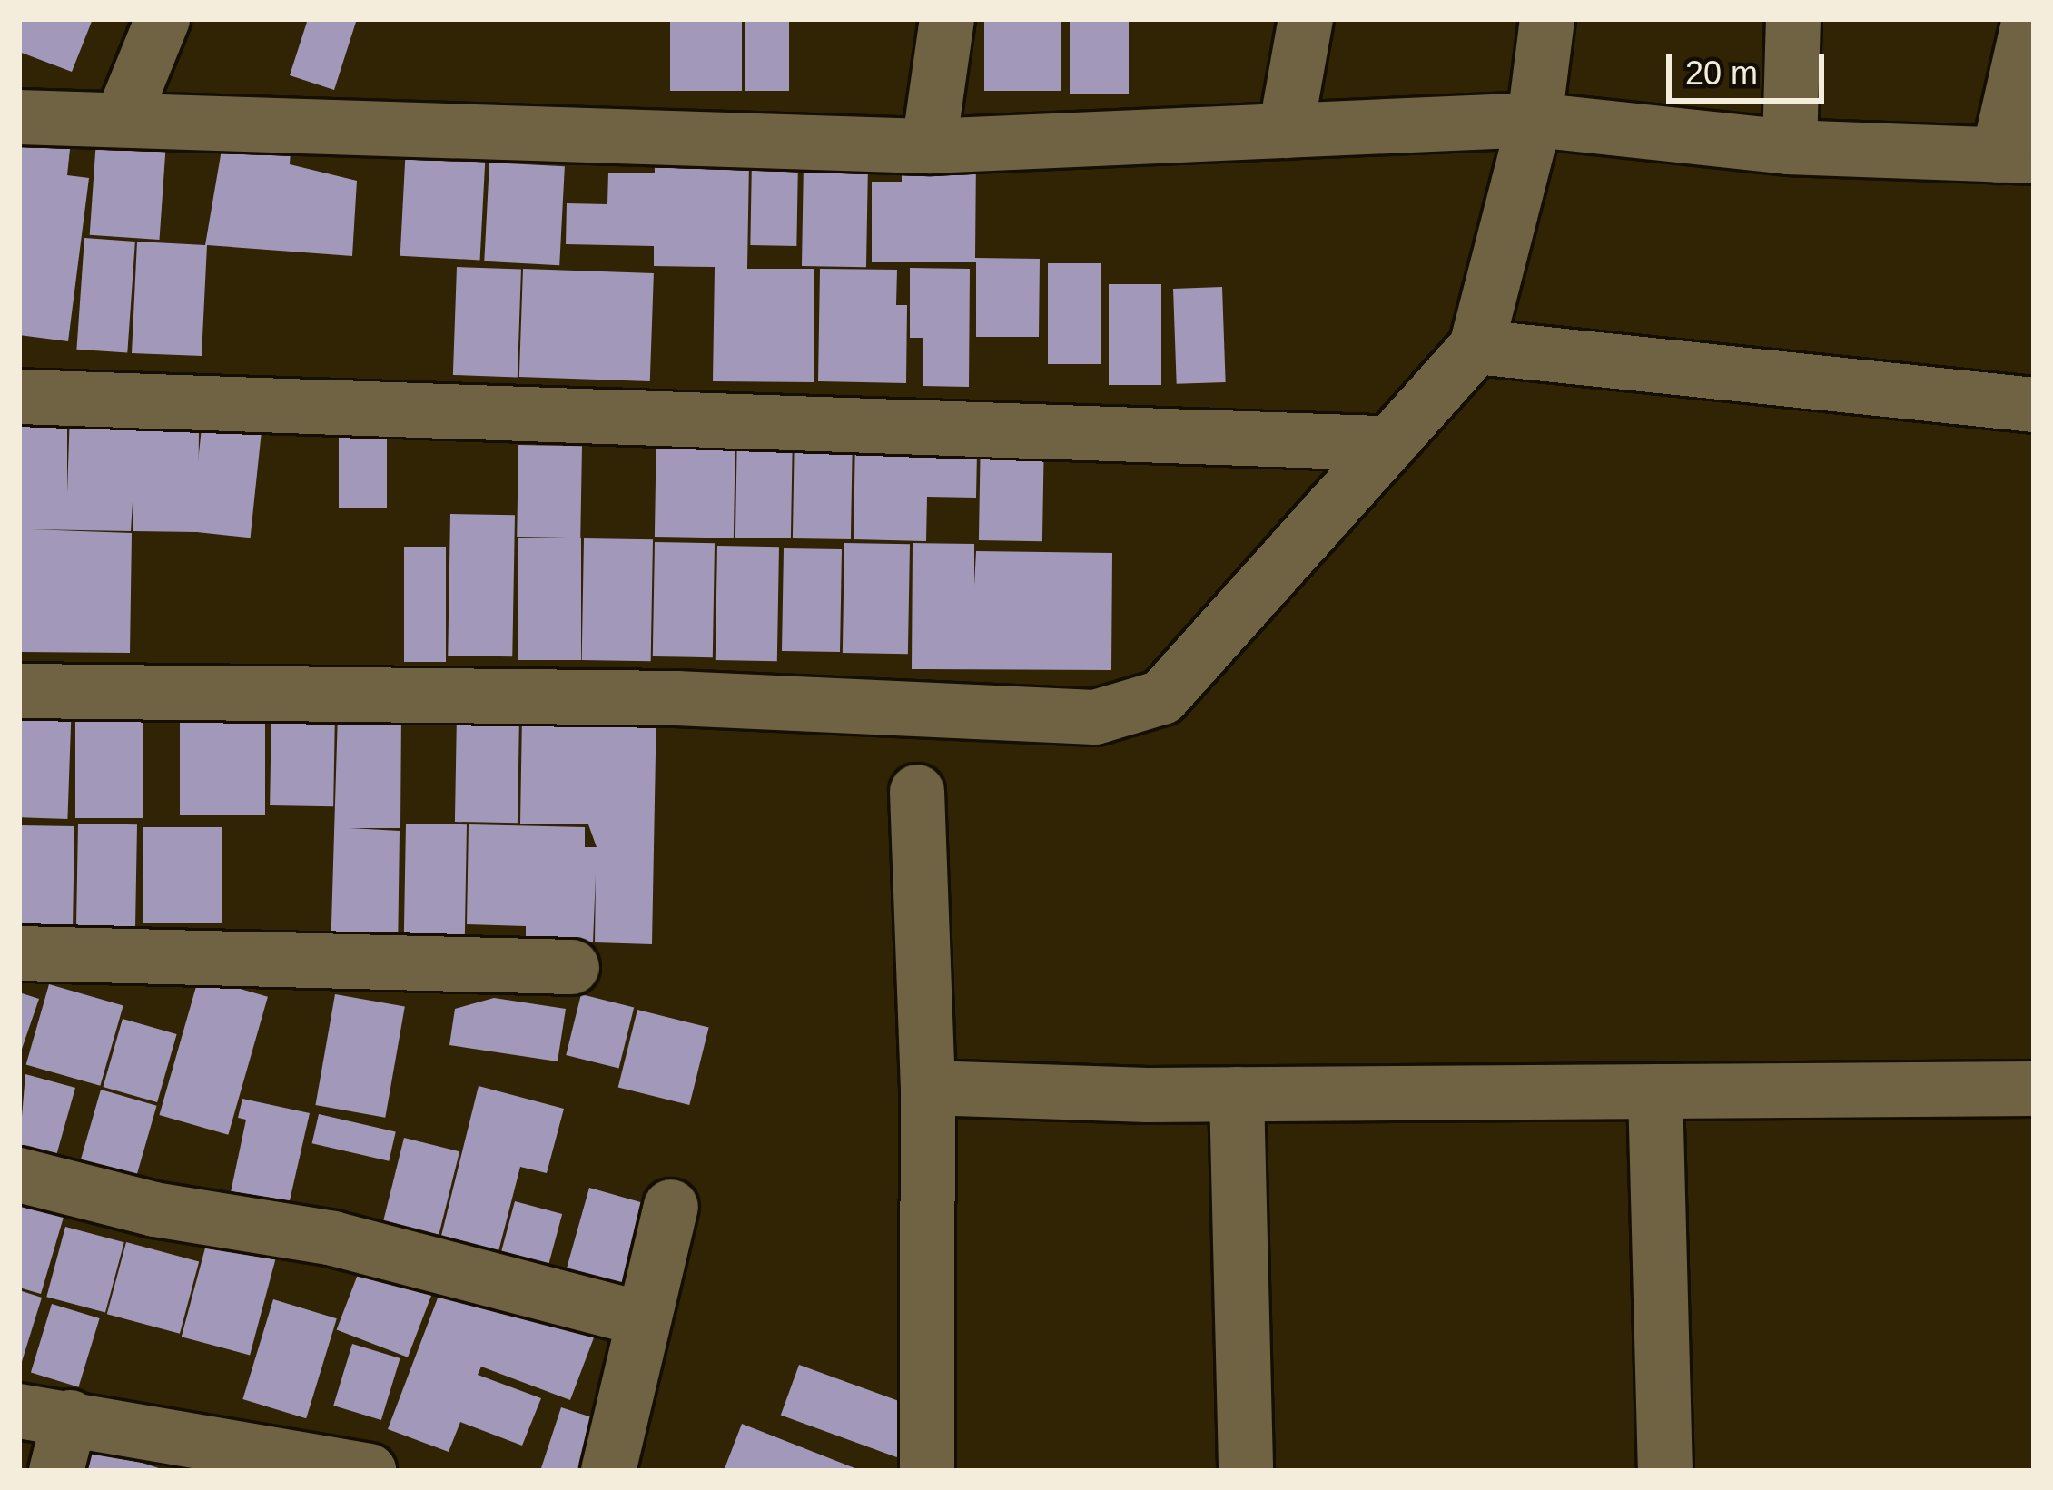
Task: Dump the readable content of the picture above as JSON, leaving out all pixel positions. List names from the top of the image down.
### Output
{
  "scale_bar": "20 m"
}
